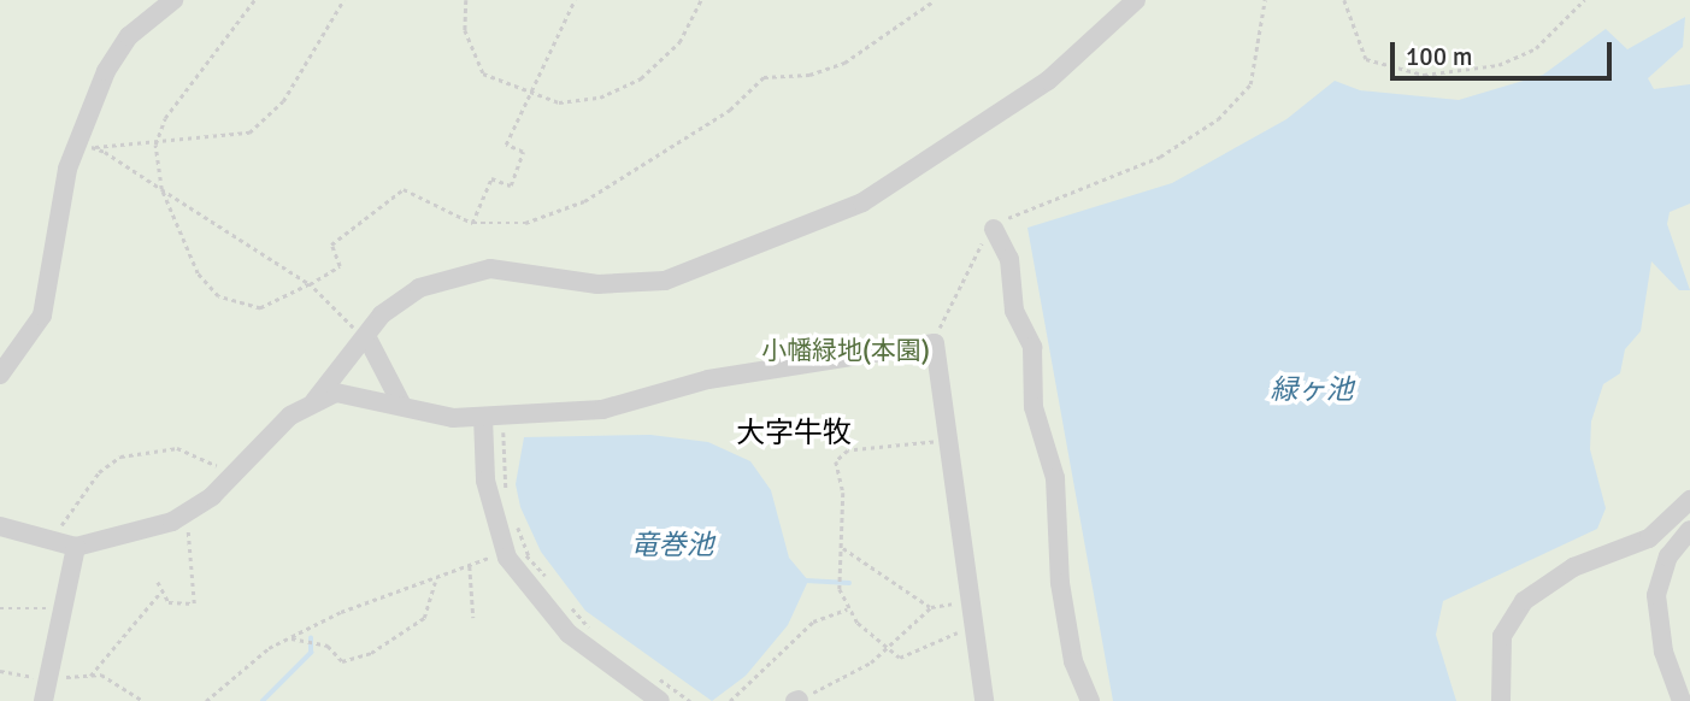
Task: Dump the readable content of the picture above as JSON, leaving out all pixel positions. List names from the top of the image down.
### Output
{
  "districts": ["大字牛牧"],
  "water": ["緑ヶ池", "竜巻池"],
  "parks": ["小幡緑地(本園)"],
  "scale_bar": "100 m"
}
